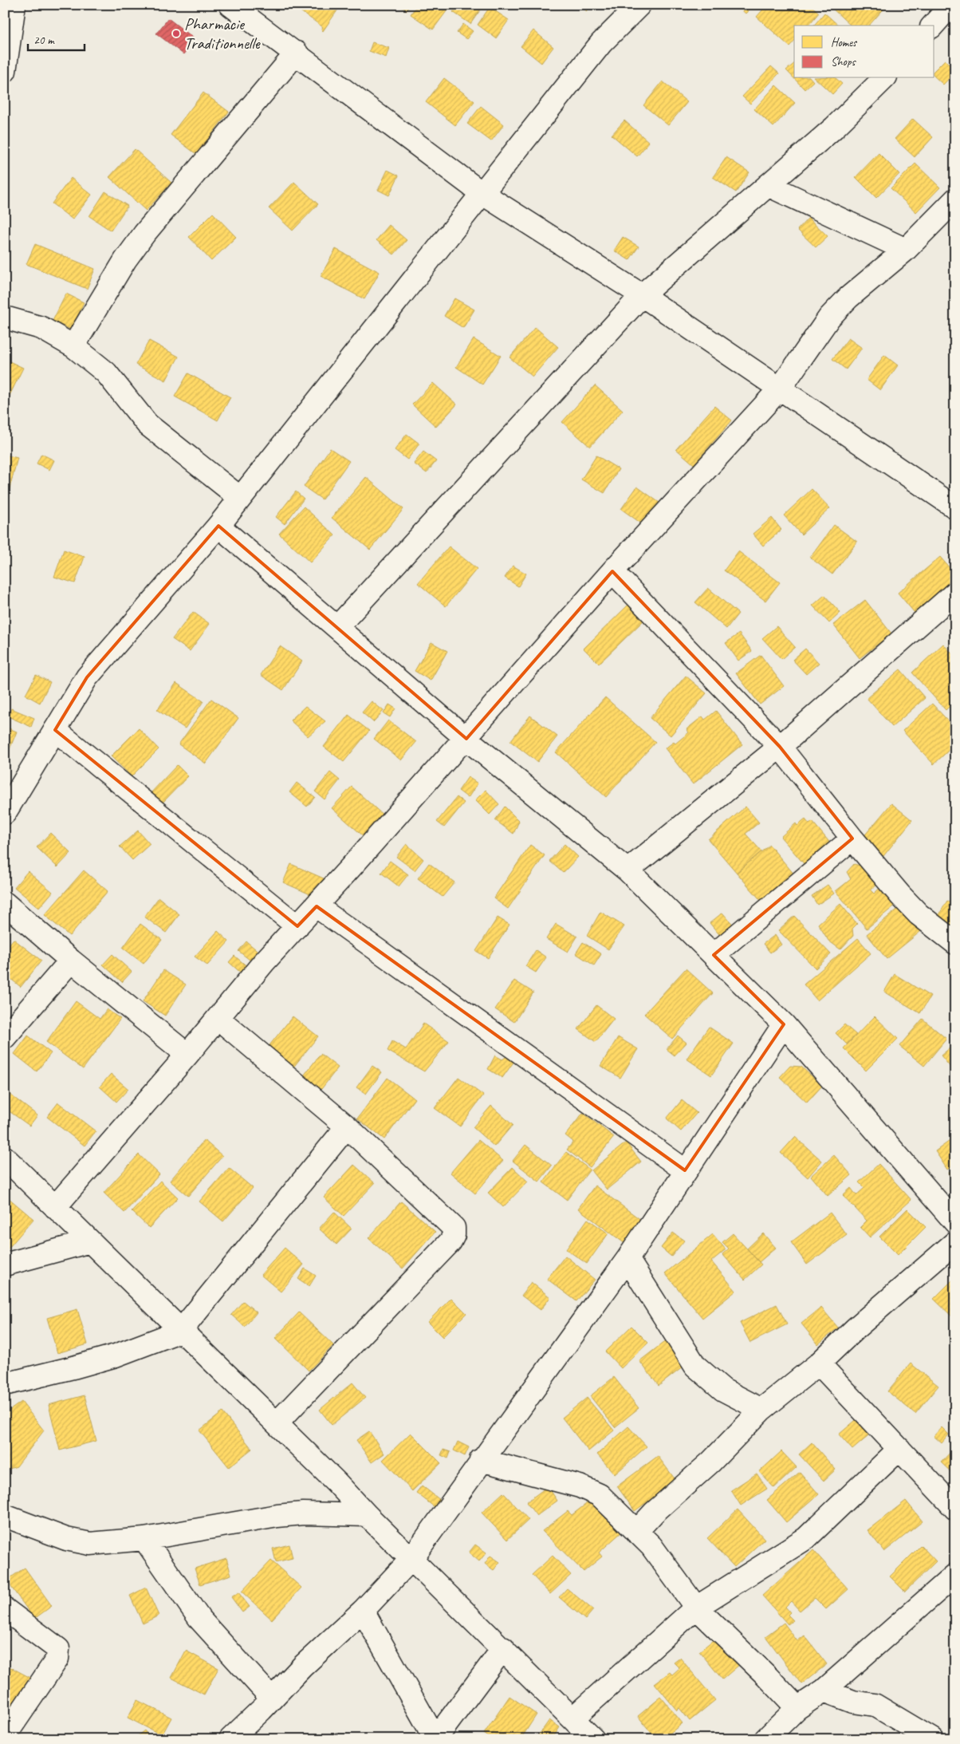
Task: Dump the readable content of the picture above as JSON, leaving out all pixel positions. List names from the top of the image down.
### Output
{
  "places": ["Pharmacie Traditionnelle"],
  "legend": ["Homes", "Shops"],
  "scale_bar": "20 m"
}
